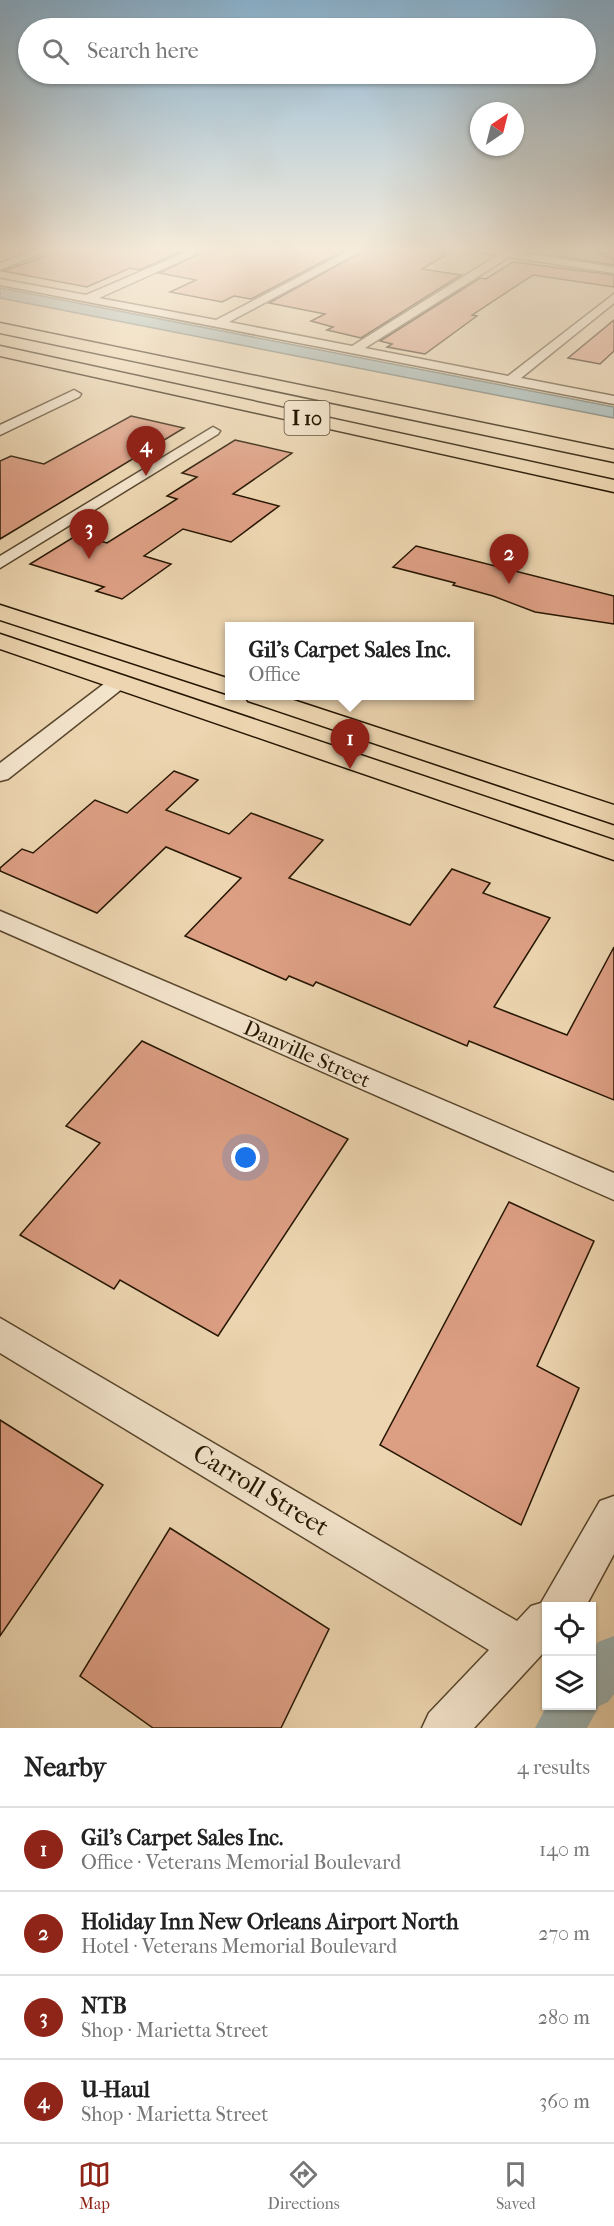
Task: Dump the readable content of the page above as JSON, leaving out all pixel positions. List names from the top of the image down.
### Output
{
  "streets": {
    "highway": ["I 10"],
    "street": ["Danville Street", "Carroll Street"]
  },
  "north": "top right",
  "page": {
    "search": "Search here",
    "pins": [
      "4",
      "3",
      "2",
      "1"
    ],
    "popup": ["Gil's Carpet Sales Inc.", "Office"],
    "heading": ["Nearby", "4 results"],
    "list": [
      {
        "mark": "1",
        "name": "Gil's Carpet Sales Inc.",
        "note": "Office · Veterans Memorial Boulevard",
        "value": "140 m"
      },
      {
        "mark": "2",
        "name": "Holiday Inn New Orleans Airport North",
        "note": "Hotel · Veterans Memorial Boulevard",
        "value": "270 m"
      },
      {
        "mark": "3",
        "name": "NTB",
        "note": "Shop · Marietta Street",
        "value": "280 m"
      },
      {
        "mark": "4",
        "name": "U-Haul",
        "note": "Shop · Marietta Street",
        "value": "360 m"
      }
    ],
    "nav": ["Map", "Directions", "Saved"]
  }
}
